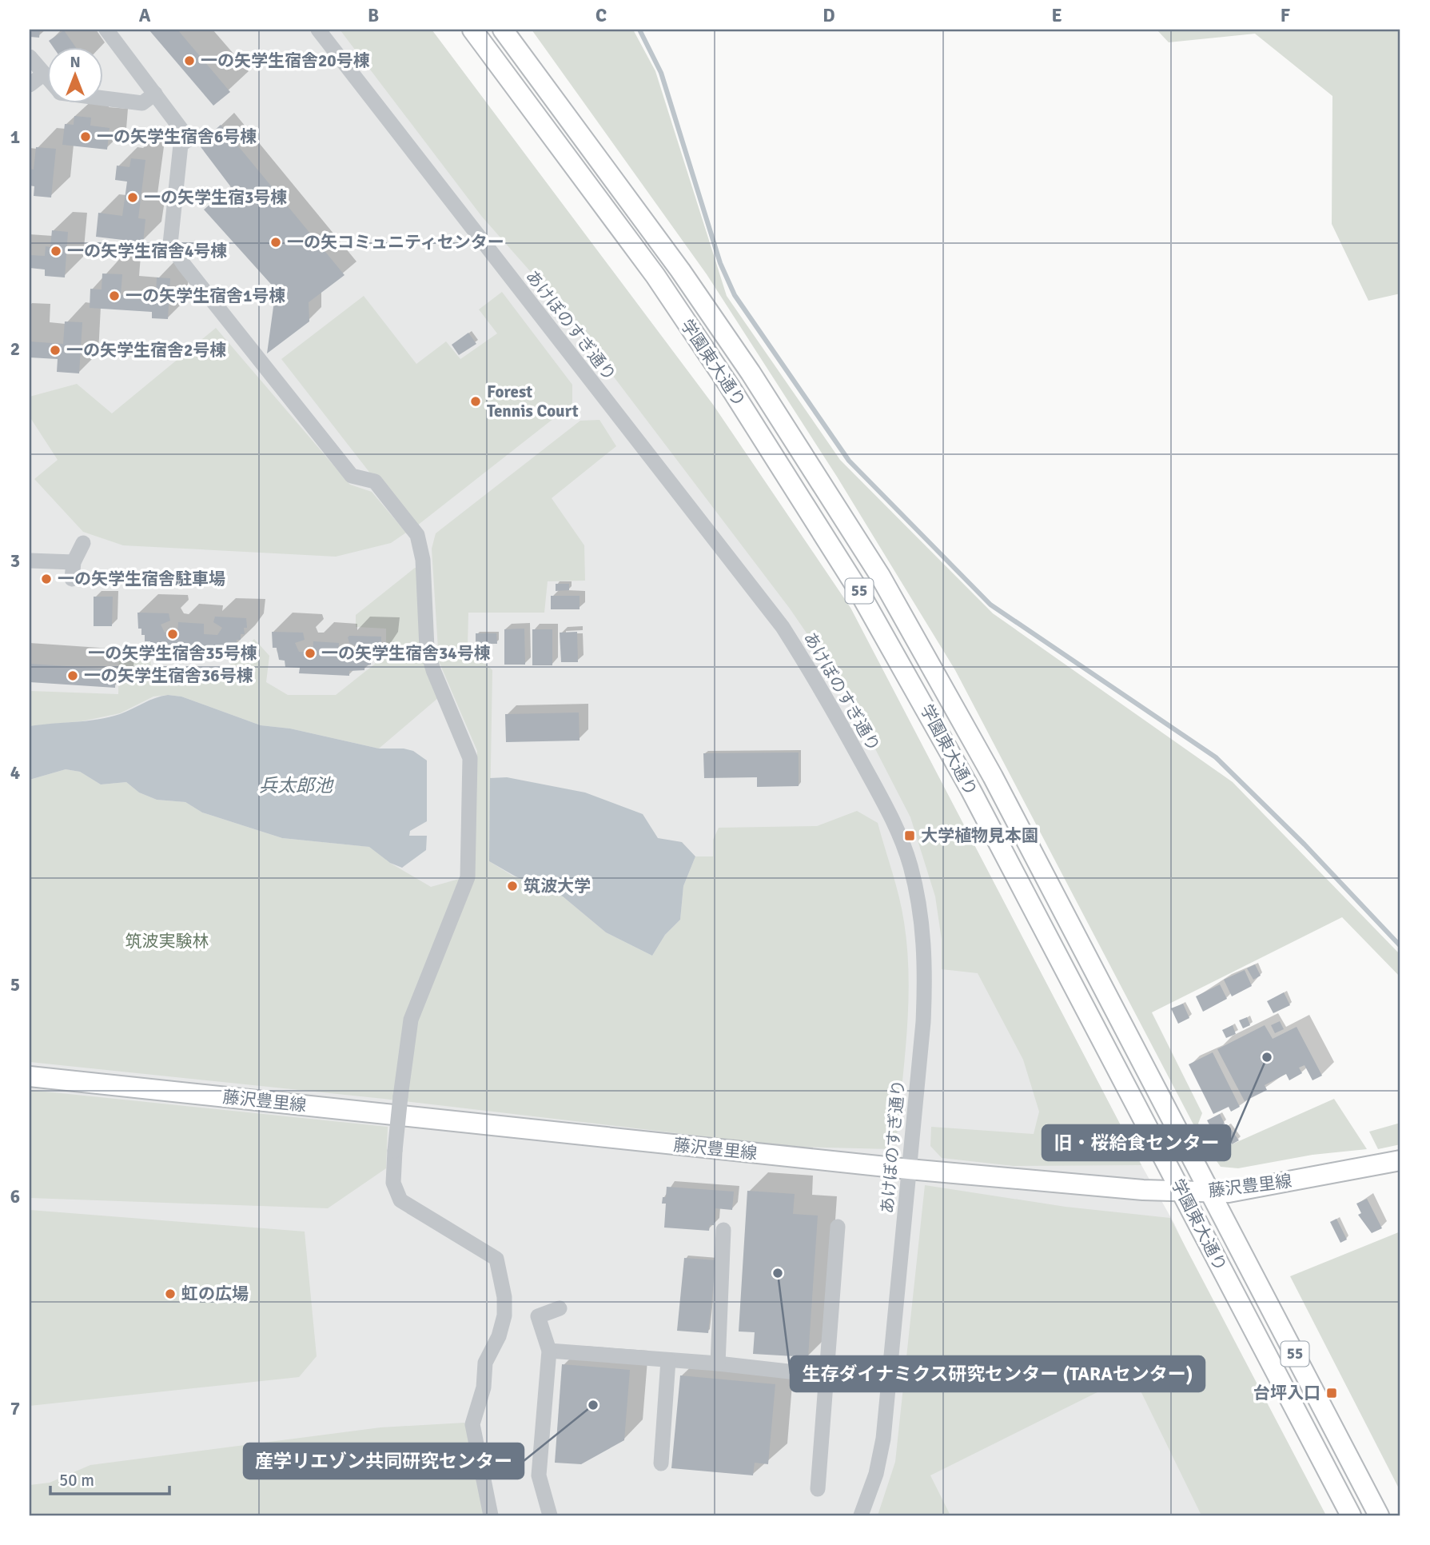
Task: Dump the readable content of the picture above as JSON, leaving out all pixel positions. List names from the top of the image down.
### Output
{
  "streets": {
    "main road": ["学園東大通り", "55", "藤沢豊里線"],
    "street": ["あけぼのすぎ通り"]
  },
  "crossings": [
    ["あけぼのすぎ通り", "藤沢豊里線"],
    ["学園東大通り", "藤沢豊里線"]
  ],
  "water": ["兵太郎池"],
  "parks": ["筑波実験林"],
  "places": {
    "other": [
      "一の矢学生宿舎20号棟",
      "一の矢学生宿舎6号棟",
      "一の矢学生宿3号棟",
      "一の矢コミュニティセンター",
      "一の矢学生宿舎4号棟",
      "一の矢学生宿舎1号棟",
      "一の矢学生宿舎2号棟",
      "Forest Tennis Court",
      "一の矢学生宿舎駐車場",
      "一の矢学生宿舎35号棟",
      "一の矢学生宿舎34号棟",
      "一の矢学生宿舎36号棟",
      "筑波大学",
      "旧・桜給食センター",
      "生存ダイナミクス研究センター (TARAセンター)",
      "虹の広場",
      "産学リエゾン共同研究センター"
    ],
    "transit": ["大学植物見本園", "台坪入口"]
  },
  "scale_bar": "50 m",
  "north": "top",
  "grid": {
    "columns": [
      "A",
      "B",
      "C",
      "D",
      "E",
      "F"
    ],
    "rows": [
      "1",
      "2",
      "3",
      "4",
      "5",
      "6",
      "7"
    ]
  }
}
